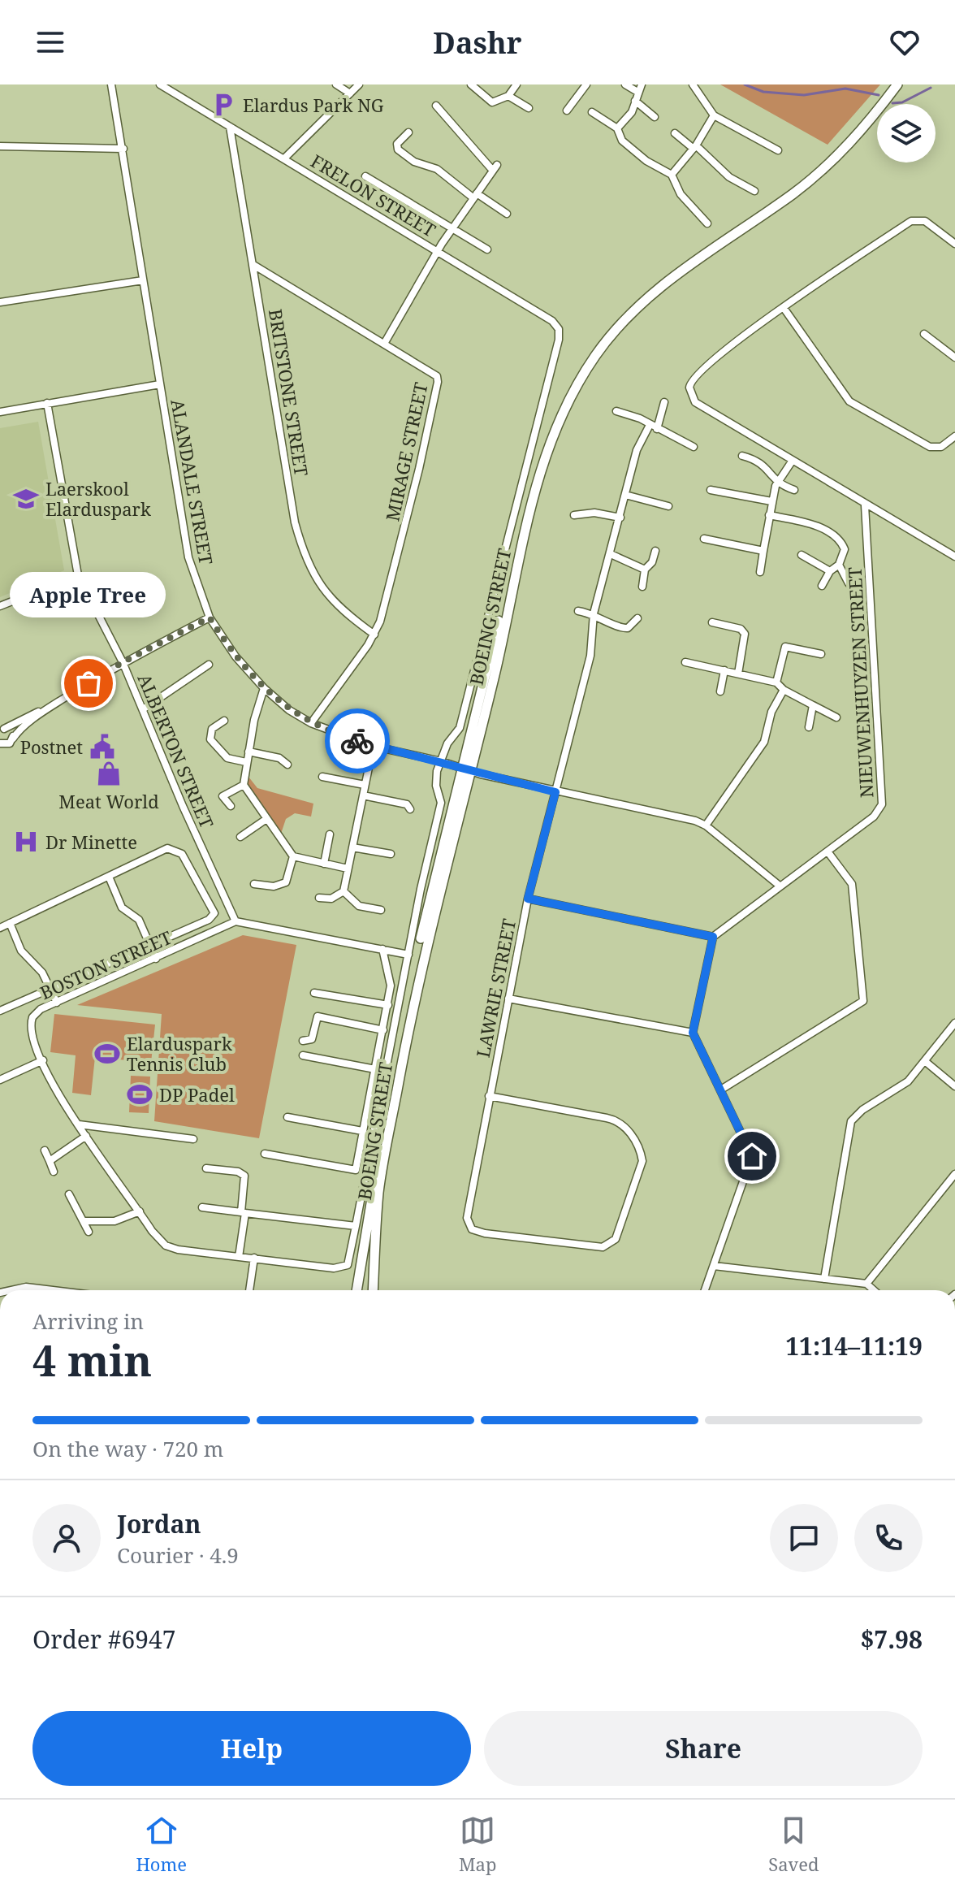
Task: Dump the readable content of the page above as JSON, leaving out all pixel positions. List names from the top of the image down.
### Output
{
  "streets": {
    "main road": ["BOEING STREET"],
    "street": [
      "FRELON STREET",
      "BRITSTONE STREET",
      "MIRAGE STREET",
      "ALANDALE STREET",
      "NIEUWENHUYZEN STREET",
      "ALBERTON STREET",
      "BOSTON STREET",
      "LAWRIE STREET"
    ]
  },
  "crossings": [
    ["FRELON STREET", "BRITSTONE STREET"],
    ["FRELON STREET", "BOEING STREET"],
    ["BRITSTONE STREET", "MIRAGE STREET"],
    ["MIRAGE STREET", "ALANDALE STREET"],
    ["ALANDALE STREET", "BOEING STREET"],
    ["ALANDALE STREET", "LAWRIE STREET"],
    ["BOEING STREET", "BOSTON STREET"],
    ["ALBERTON STREET", "BOSTON STREET"]
  ],
  "places": {
    "parking": ["Elardus Park NG"],
    "school or university": ["Laerskool Elarduspark"],
    "other": ["Apple Tree"],
    "public building": ["Postnet"],
    "shop": ["Meat World"],
    "hospital": ["Dr Minette"],
    "sports": ["Elarduspark Tennis Club", "DP Padel"]
  },
  "page": {
    "header": "Dashr",
    "bubble": "Apple Tree",
    "heading": ["4 min", "Arriving in", "11:14–11:19"],
    "panel": [
      "Jordan",
      "Courier · 4.9",
      "Order #6947",
      "$7.98"
    ],
    "bar": "On the way · 720 m",
    "buttons": ["Help", "Share"],
    "tabs": ["Home", "Map", "Saved"]
  }
}
